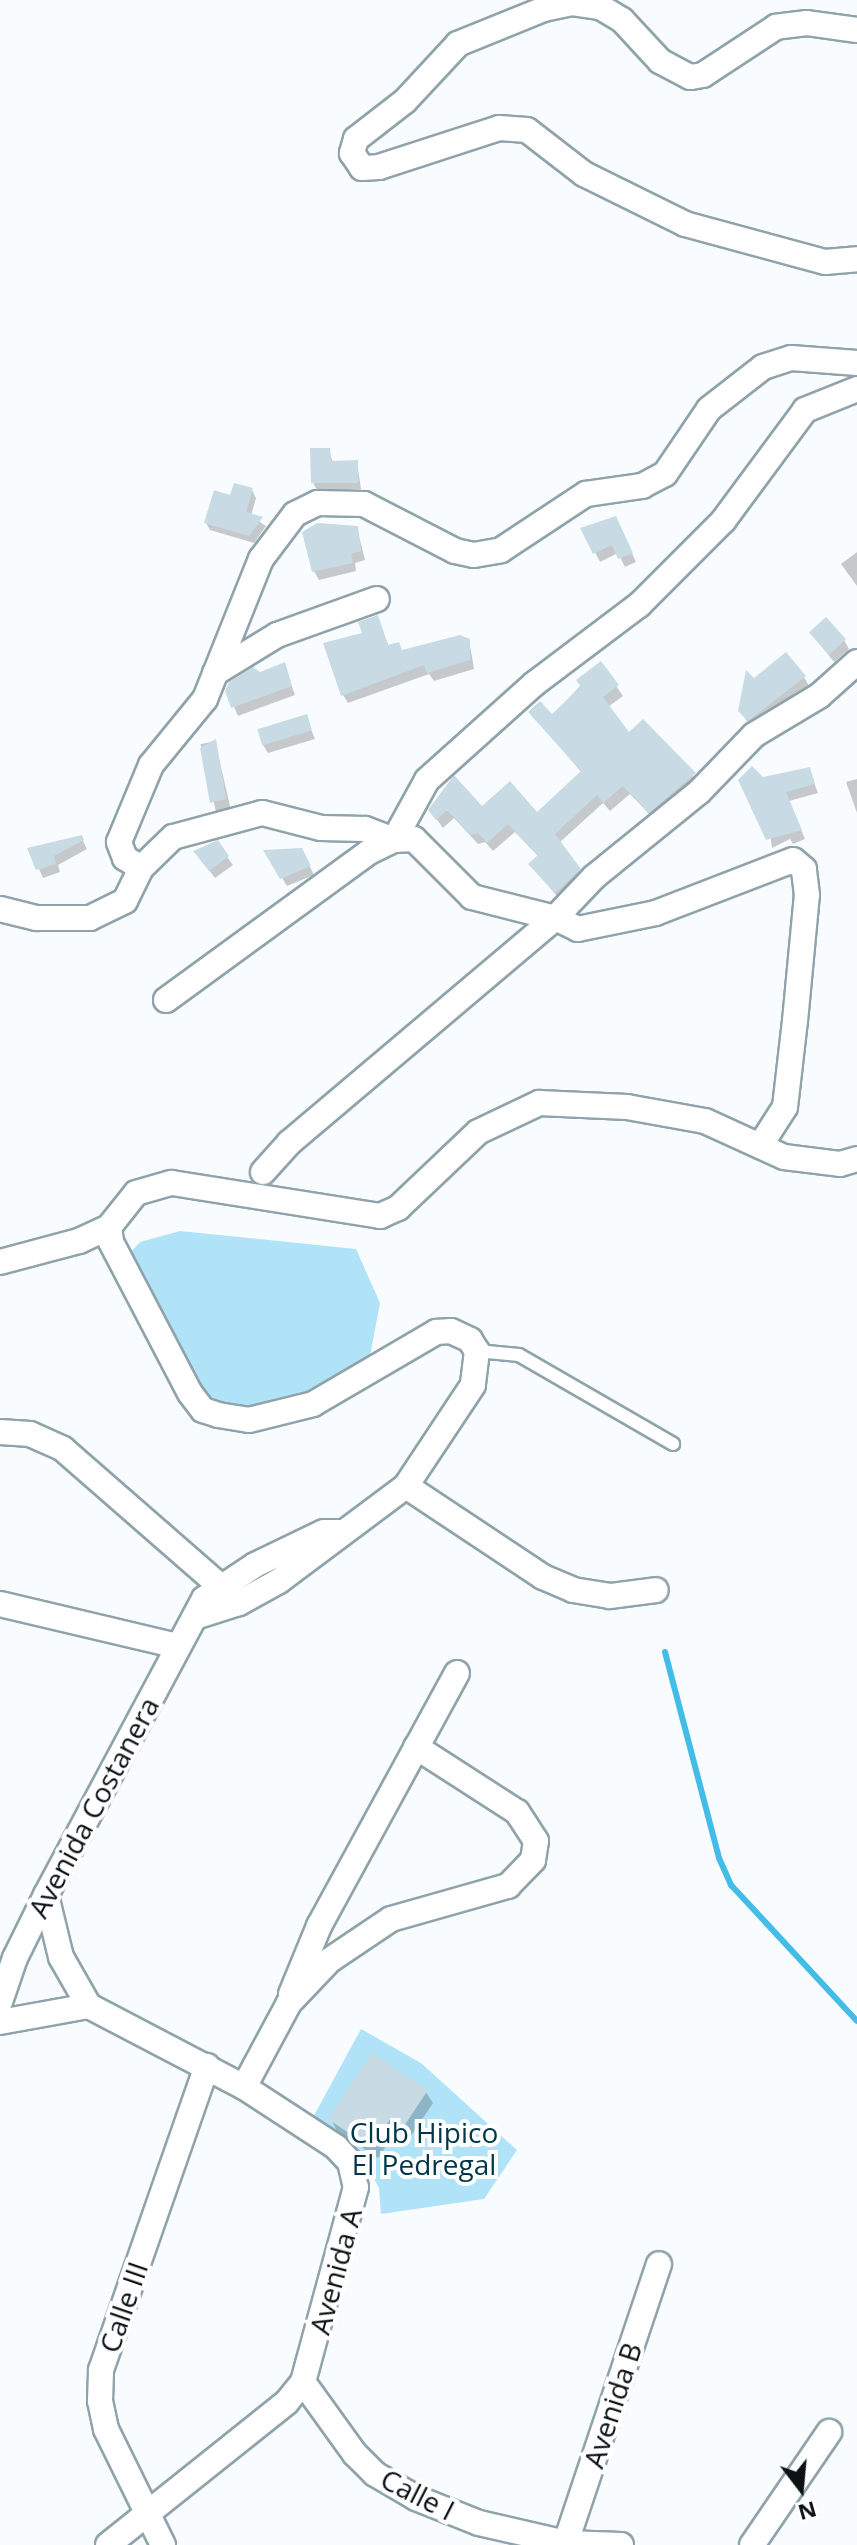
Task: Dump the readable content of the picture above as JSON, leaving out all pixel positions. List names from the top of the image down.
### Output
{
  "streets": {
    "street": [
      "Avenida Costanera",
      "Avenida A",
      "Calle III",
      "Avenida B",
      "Calle I"
    ]
  },
  "crossings": [
    ["Avenida A", "Calle III"],
    ["Avenida A", "Calle I"],
    ["Avenida B", "Calle I"]
  ],
  "parks": ["Club Hipico El Pedregal"],
  "north": "bottom"
}
